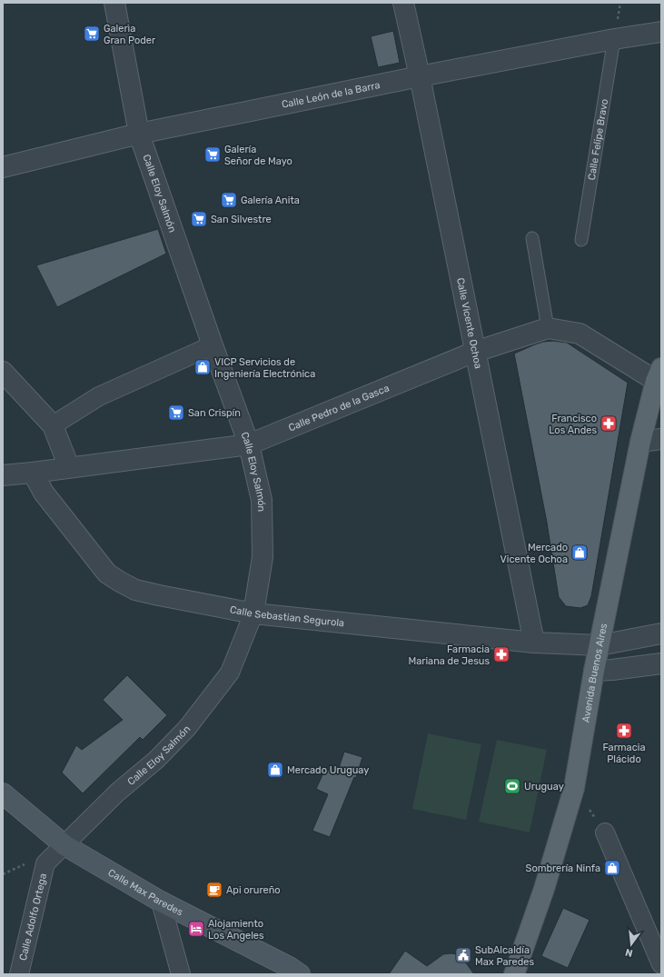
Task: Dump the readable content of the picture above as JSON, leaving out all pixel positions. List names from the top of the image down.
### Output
{
  "streets": {
    "main road": ["Avenida Buenos Aires", "Calle Max Paredes"],
    "street": [
      "Calle León de la Barra",
      "Calle Eloy Salmón",
      "Calle Vicente Ochoa",
      "Calle Pedro de la Gasca",
      "Calle Sebastian Segurola",
      "Calle Adolfo Ortega"
    ],
    "lane": ["Calle Felipe Bravo"]
  },
  "crossings": [
    ["Calle León de la Barra", "Calle Felipe Bravo"],
    ["Calle León de la Barra", "Calle Eloy Salmón"],
    ["Calle León de la Barra", "Calle Vicente Ochoa"],
    ["Calle Eloy Salmón", "Calle Pedro de la Gasca"],
    ["Calle Eloy Salmón", "Calle Sebastian Segurola"],
    ["Calle Eloy Salmón", "Calle Max Paredes"],
    ["Calle Eloy Salmón", "Calle Adolfo Ortega"],
    ["Calle Vicente Ochoa", "Calle Pedro de la Gasca"],
    ["Calle Vicente Ochoa", "Calle Sebastian Segurola"],
    ["Calle Pedro de la Gasca", "Calle Sebastian Segurola"],
    ["Calle Pedro de la Gasca", "Avenida Buenos Aires"],
    ["Calle Sebastian Segurola", "Avenida Buenos Aires"],
    ["Calle Max Paredes", "Calle Adolfo Ortega"]
  ],
  "places": {
    "supermarket": [
      "Galerìa Gran Poder",
      "Galería Señor de Mayo",
      "Galería Anita",
      "San Silvestre",
      "San Crispín"
    ],
    "shop": [
      "VICP Servicios de Ingeniería Electrónica",
      "Mercado Vicente Ochoa",
      "Mercado Uruguay",
      "Sombrería Ninfa"
    ],
    "pharmacy": ["Francisco Los Andes", "Farmacia Mariana de Jesus", "Farmacia Plácido"],
    "sports": ["Uruguay"],
    "cafe": ["Api orureño"],
    "hotel": ["Alojamiento Los Angeles"],
    "public building": ["SubAlcaldía Max Paredes"]
  },
  "north": "bottom"
}
